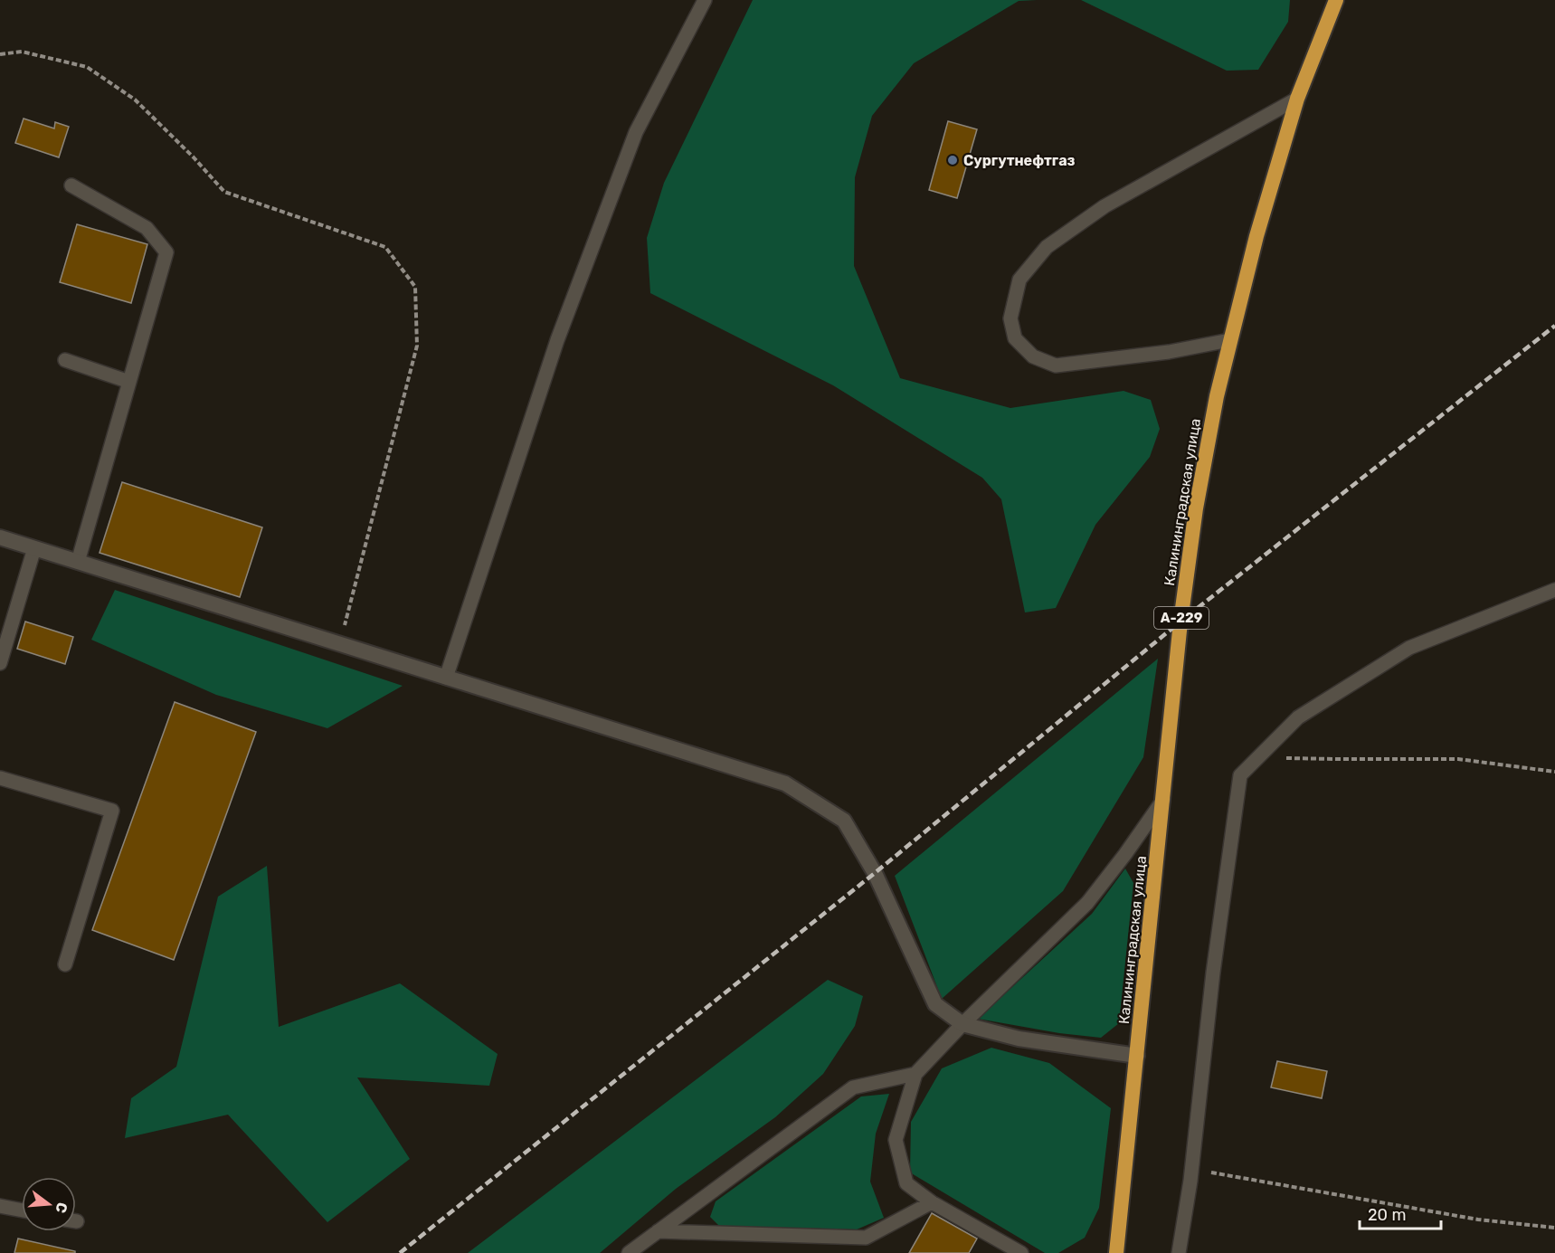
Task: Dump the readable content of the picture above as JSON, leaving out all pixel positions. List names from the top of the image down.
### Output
{
  "streets": {
    "highway": ["Калининградская улица", "А-229"]
  },
  "places": ["Сургутнефтгаз"],
  "scale_bar": "20 m",
  "north": "right"
}
